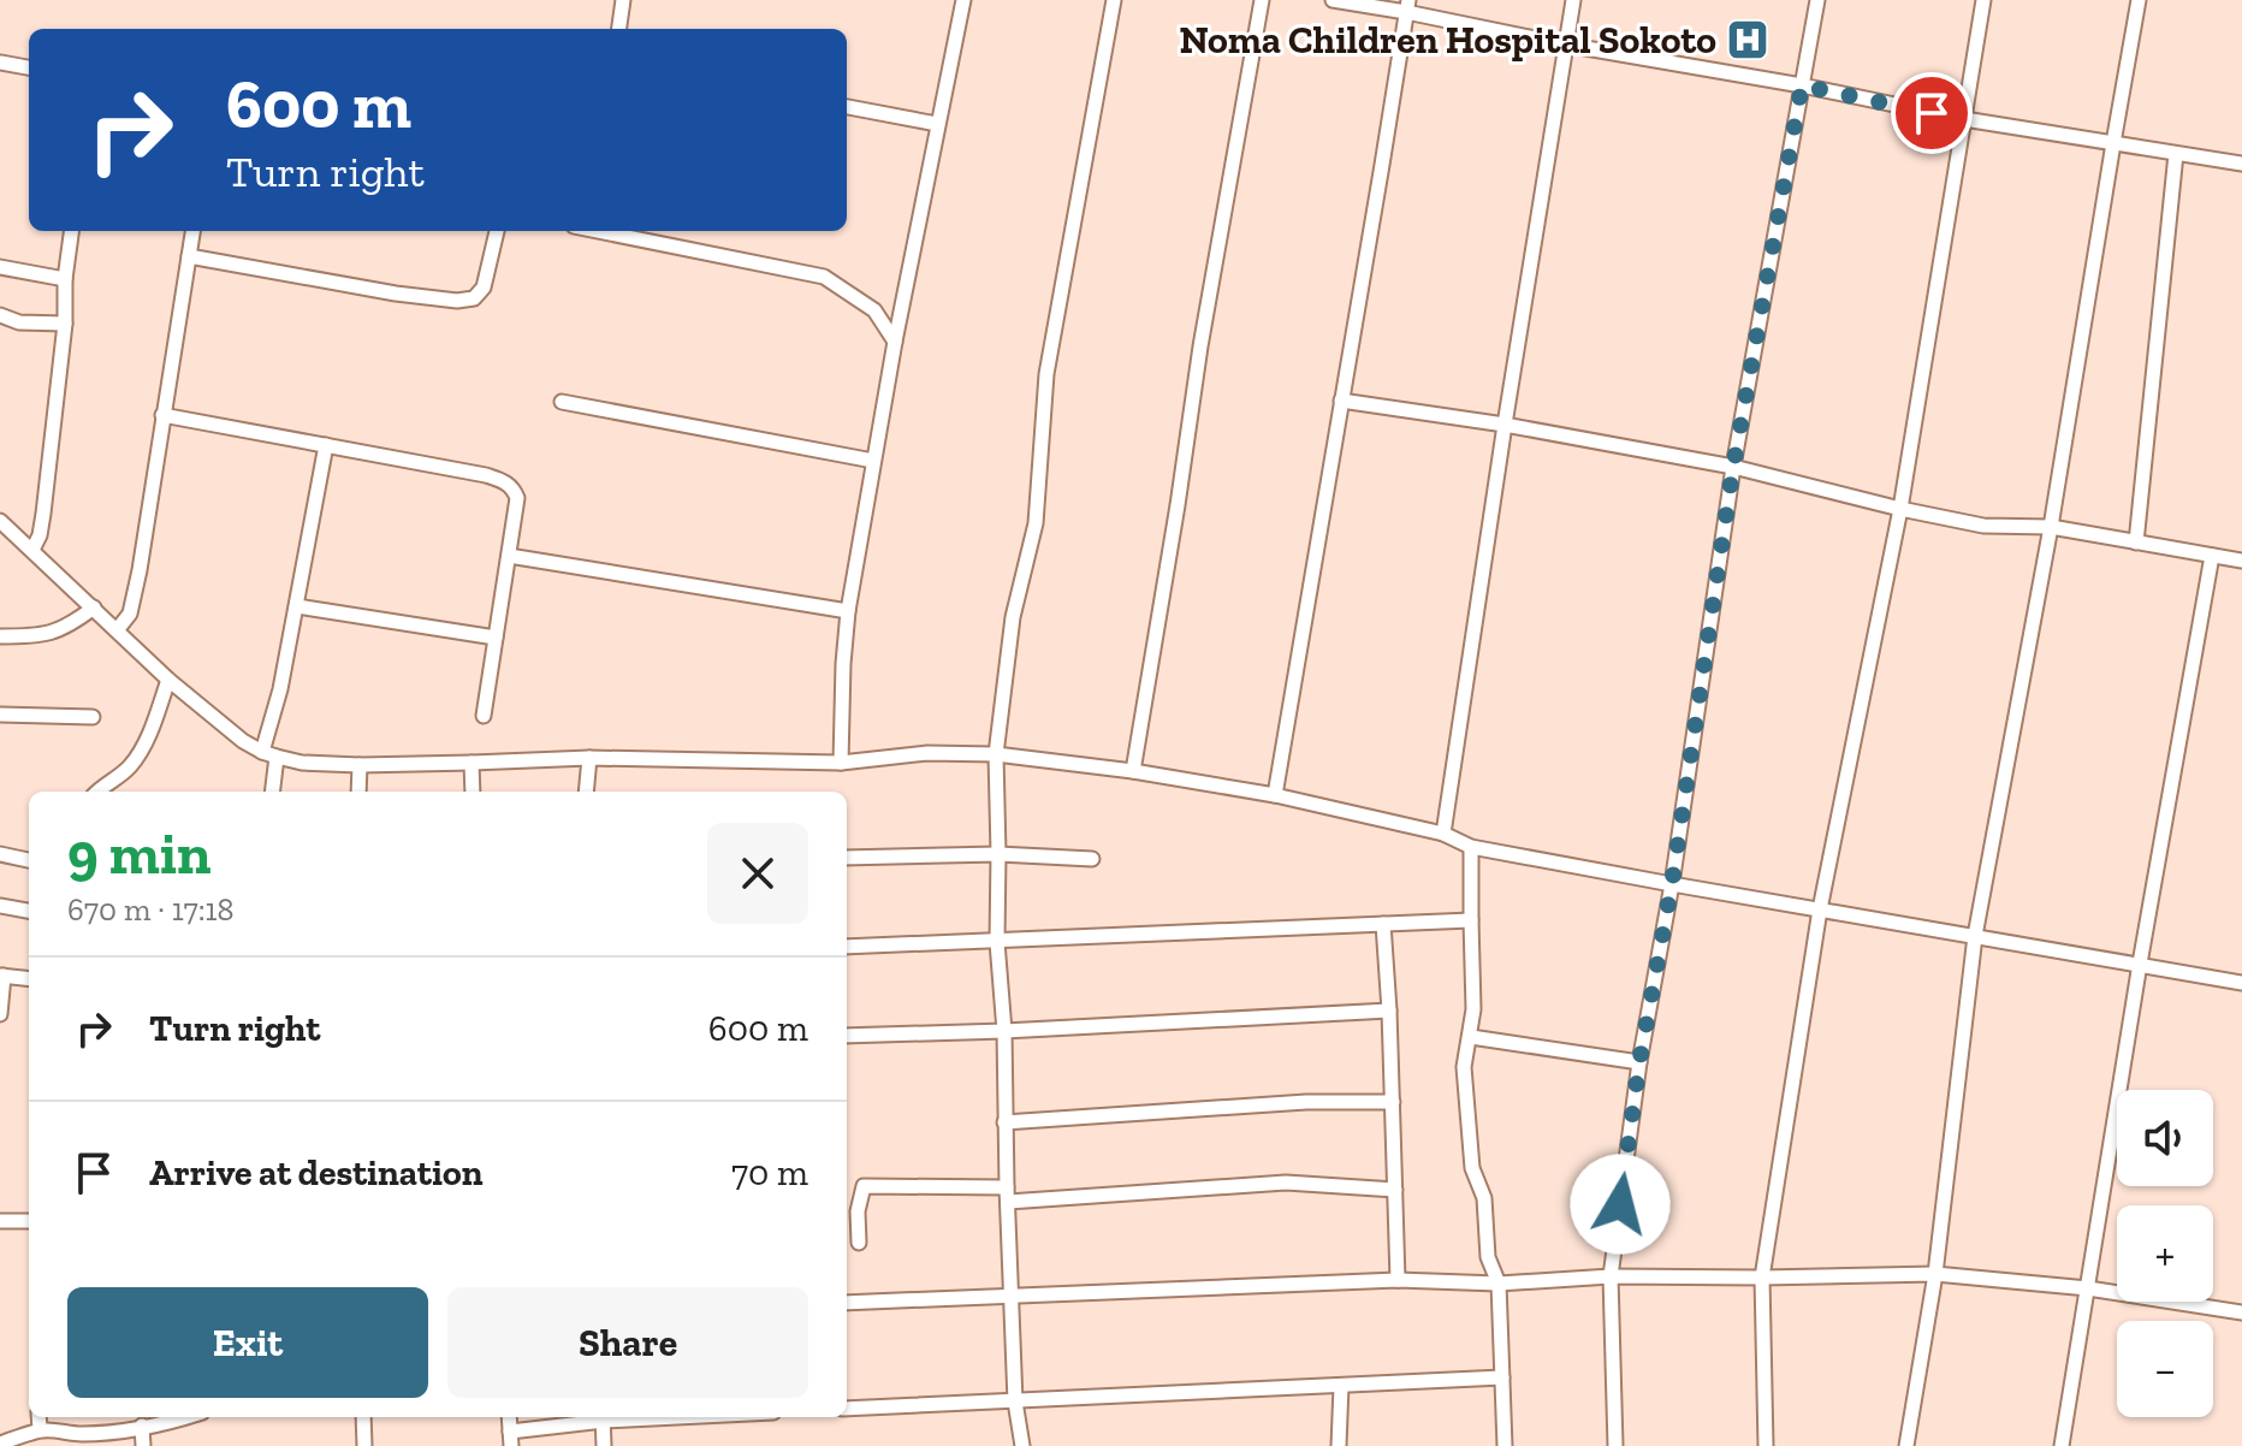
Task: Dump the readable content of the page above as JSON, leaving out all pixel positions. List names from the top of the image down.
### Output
{
  "places": {
    "hospital": ["Noma Children Hospital Sokoto"]
  },
  "page": {
    "turn": ["600 m", "Turn right"],
    "heading": ["9 min", "670 m · 17:18"],
    "list": [
      {
        "name": "Turn right",
        "value": "600 m"
      },
      {
        "name": "Arrive at destination",
        "value": "70 m"
      }
    ],
    "map_buttons": ["+", "−"],
    "buttons": ["Exit", "Share"]
  }
}
